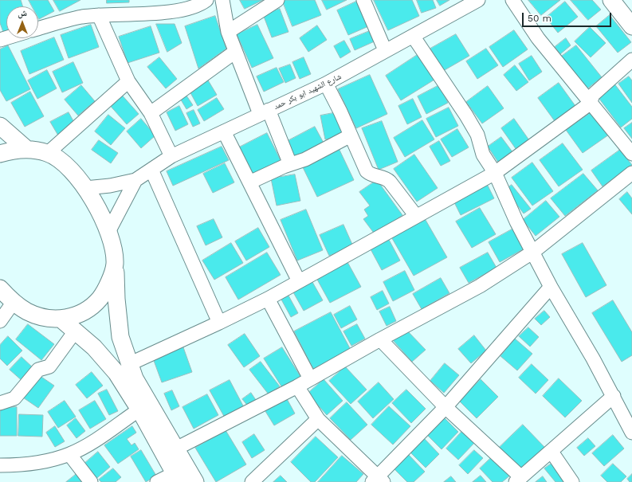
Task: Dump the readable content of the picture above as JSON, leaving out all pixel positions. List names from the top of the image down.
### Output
{
  "streets": {
    "street": ["شارع الشهيد ابو بكر حمد"]
  },
  "scale_bar": "50 m",
  "north": "top"
}
